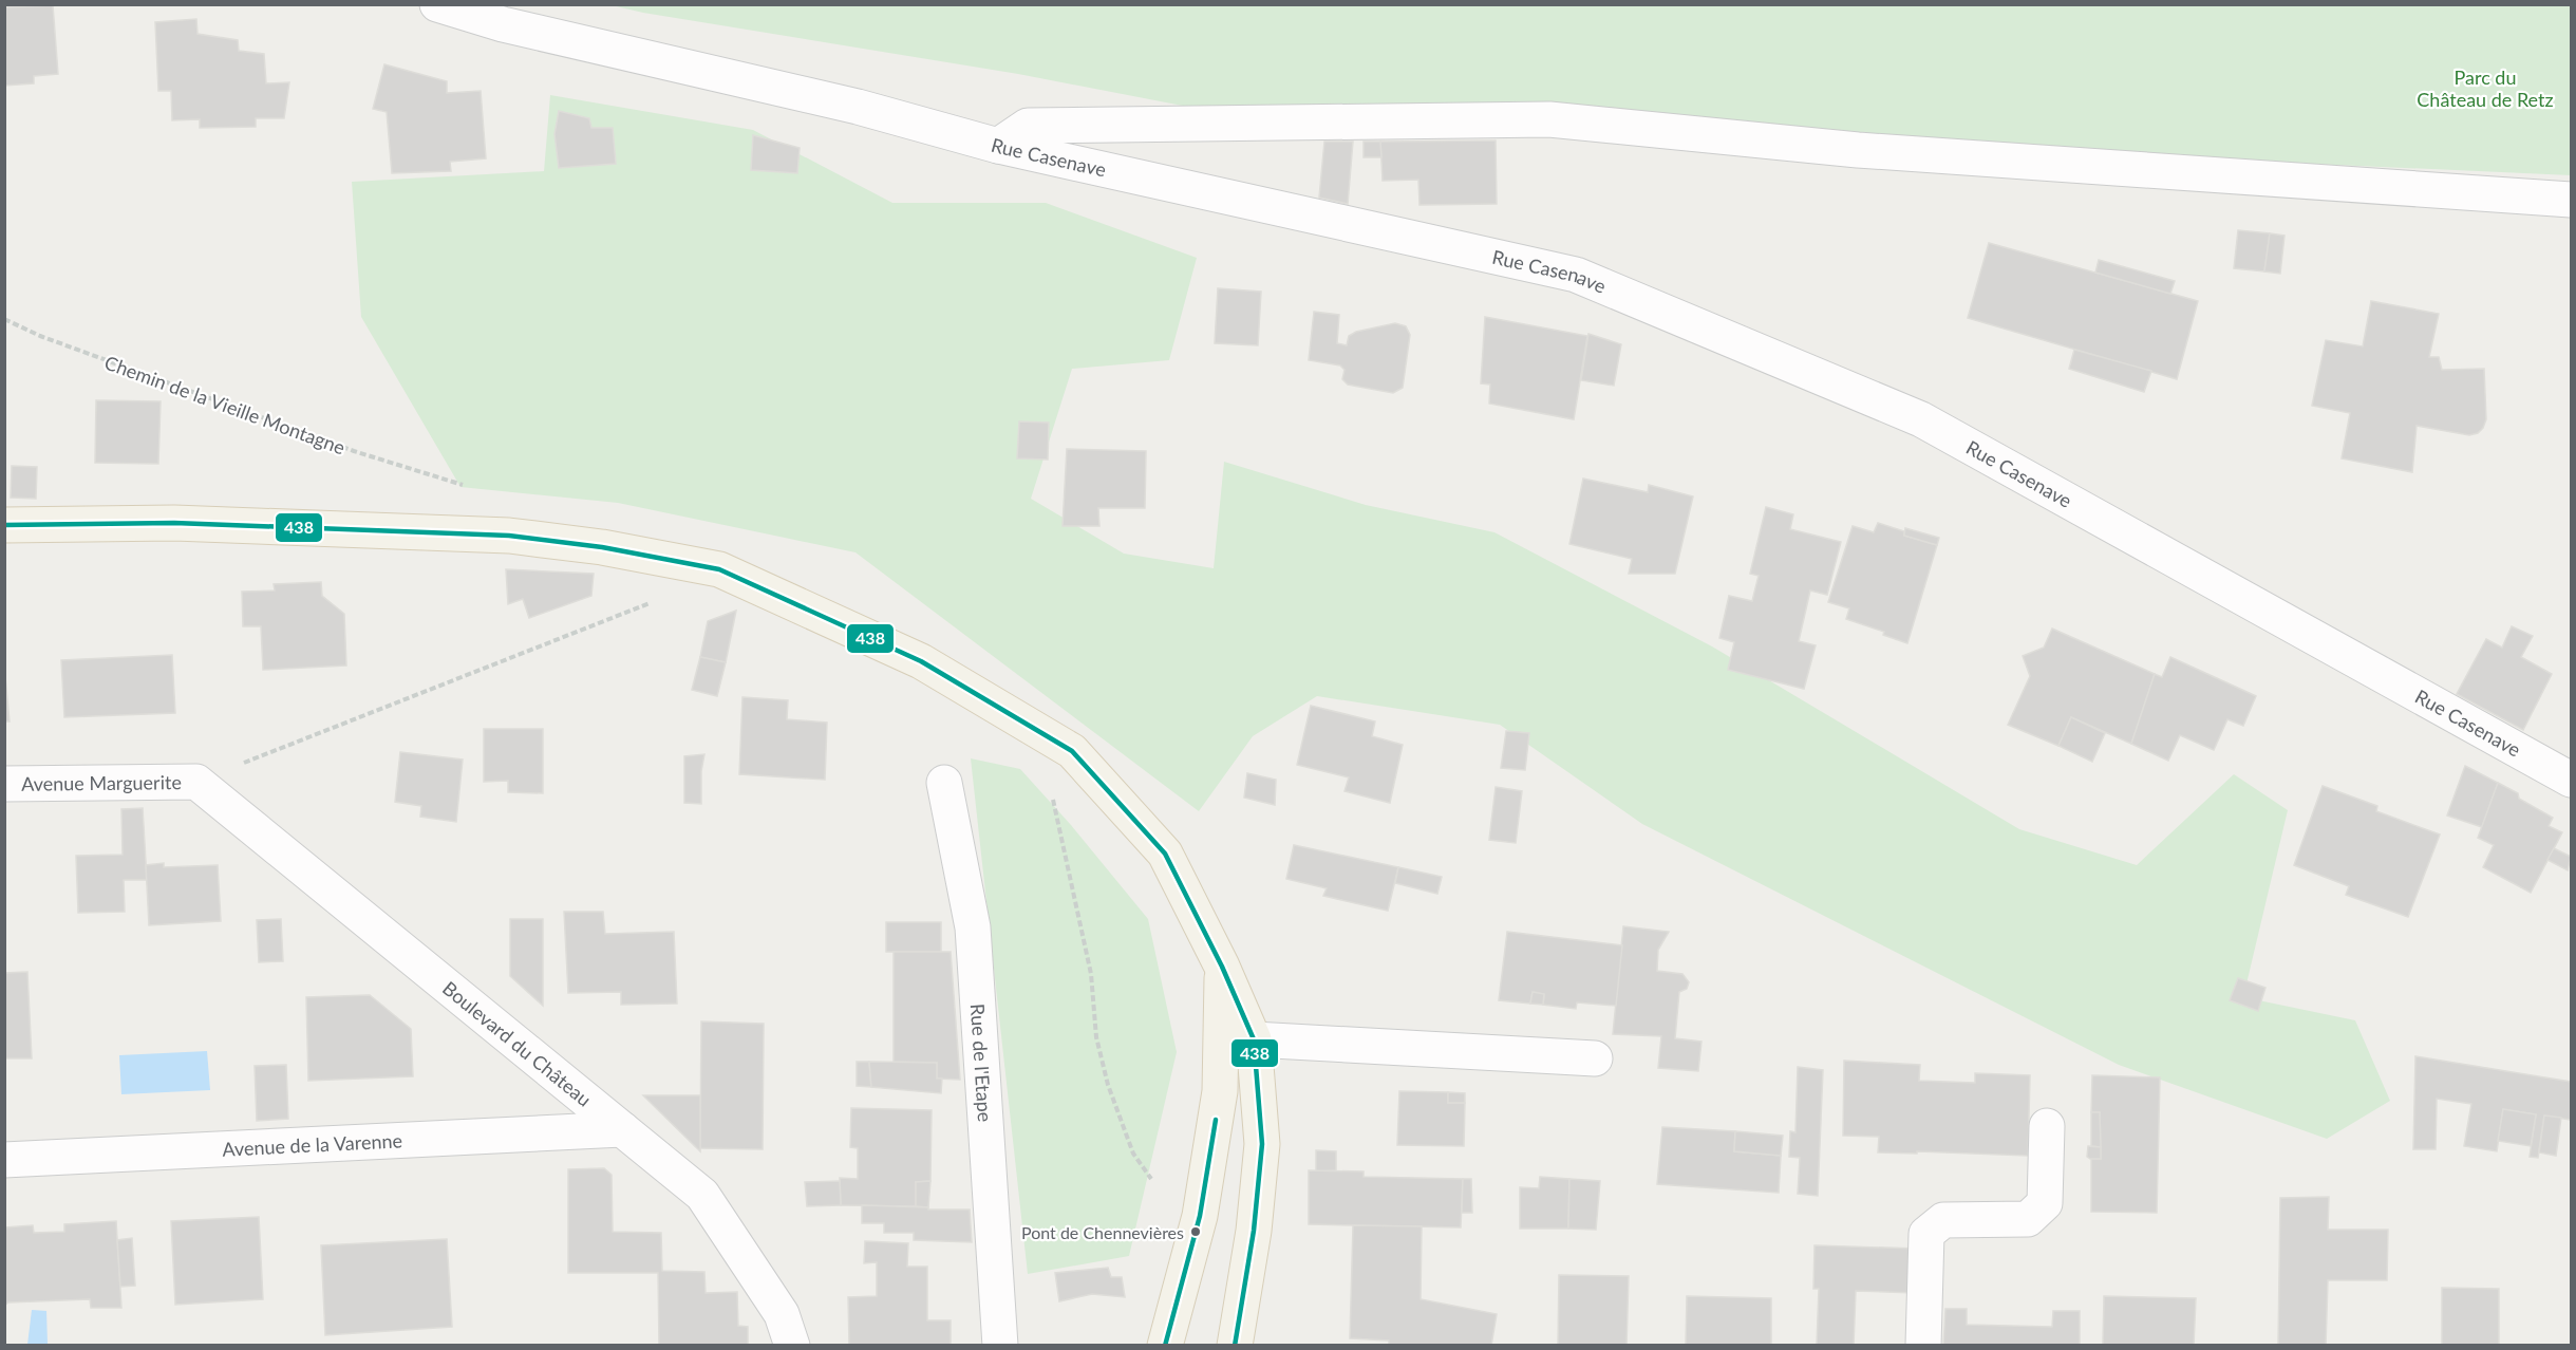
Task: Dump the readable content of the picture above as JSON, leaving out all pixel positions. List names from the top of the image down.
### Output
{
  "streets": {
    "street": [
      "Rue Casenave",
      "Avenue Marguerite",
      "Boulevard du Château",
      "Rue de l'Etape",
      "Avenue de la Varenne"
    ],
    "path": ["Chemin de la Vieille Montagne"]
  },
  "crossings": [
    ["Avenue Marguerite", "Boulevard du Château"],
    ["Boulevard du Château", "Avenue de la Varenne"]
  ],
  "parks": ["Parc du Château de Retz"],
  "places": ["Pont de Chennevières"],
  "lines": ["transit line 438"]
}
